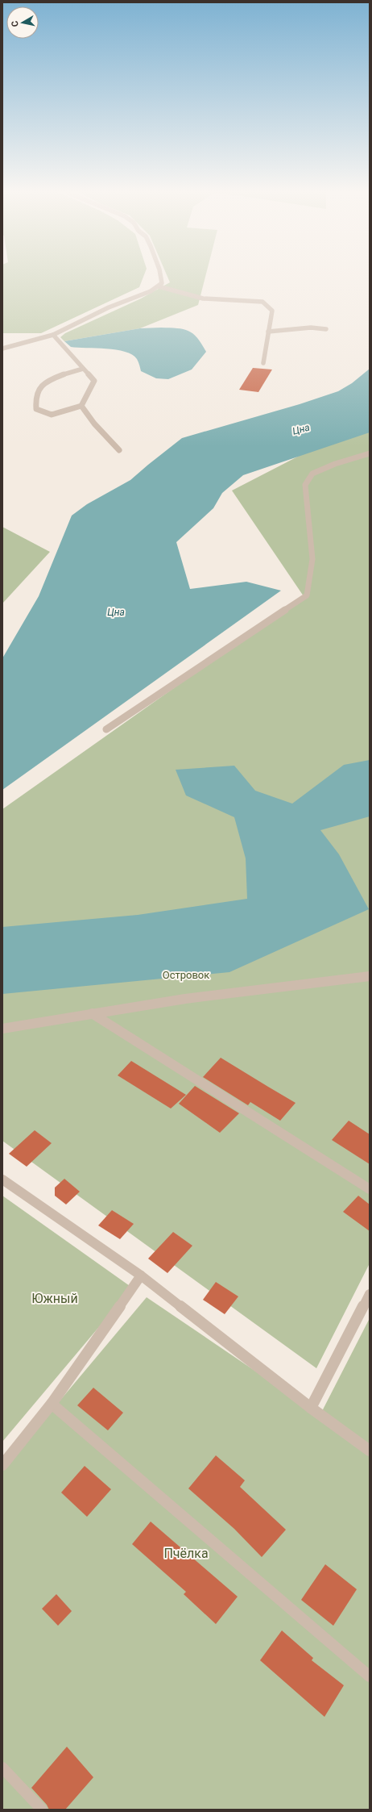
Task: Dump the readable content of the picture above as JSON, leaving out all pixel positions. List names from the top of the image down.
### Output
{
  "water": ["Цна"],
  "parks": ["Островок", "Южный", "Пчёлка"],
  "north": "left"
}
